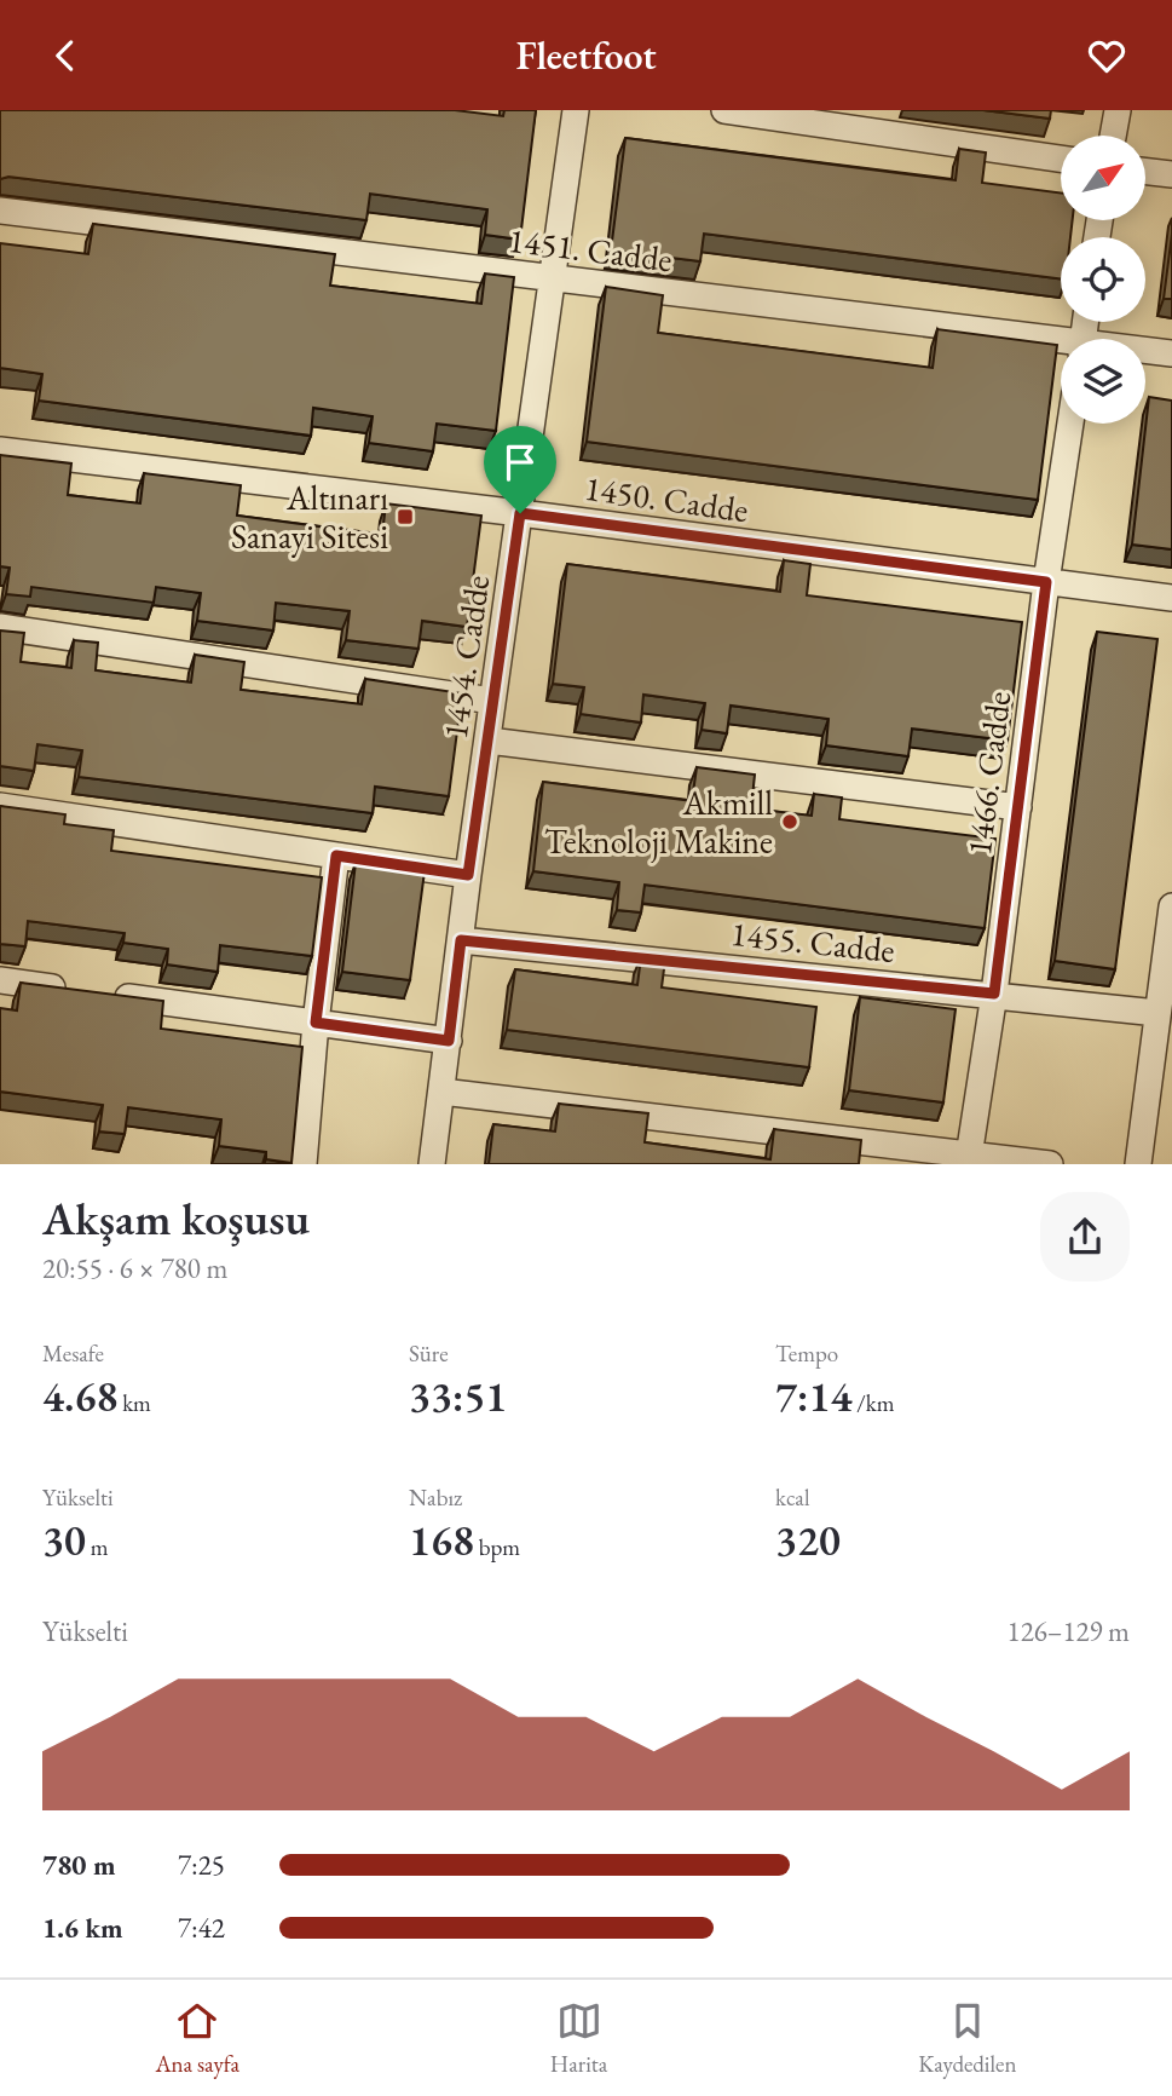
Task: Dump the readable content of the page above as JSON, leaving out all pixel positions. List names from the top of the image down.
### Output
{
  "streets": {
    "lane": [
      "1451. Cadde",
      "1450. Cadde",
      "1454. Cadde",
      "1466. Cadde",
      "1455. Cadde"
    ]
  },
  "crossings": [
    ["1451. Cadde", "1454. Cadde"],
    ["1450. Cadde", "1454. Cadde"],
    ["1450. Cadde", "1466. Cadde"],
    ["1454. Cadde", "1455. Cadde"],
    ["1466. Cadde", "1455. Cadde"]
  ],
  "places": {
    "transit": ["Altınarı Sanayi Sitesi"],
    "other": ["Akmill Teknoloji Makine"]
  },
  "north": "top right",
  "page": {
    "header": "Fleetfoot",
    "heading": ["Akşam koşusu", "20:55 · 6 × 780 m"],
    "stats": [
      ["Mesafe", "4.68 km"],
      ["Süre", "33:51"],
      ["Tempo", "7:14 /km"],
      ["Yükselti", "30 m"],
      ["Nabız", "168 bpm"],
      ["kcal", "320"]
    ],
    "chart": ["Yükselti", "126–129 m"],
    "list": [
      {
        "name": "780 m",
        "note": "7:25"
      },
      {
        "name": "1.6 km",
        "note": "7:42"
      }
    ],
    "tabs": ["Ana sayfa", "Harita", "Kaydedilen"]
  }
}
